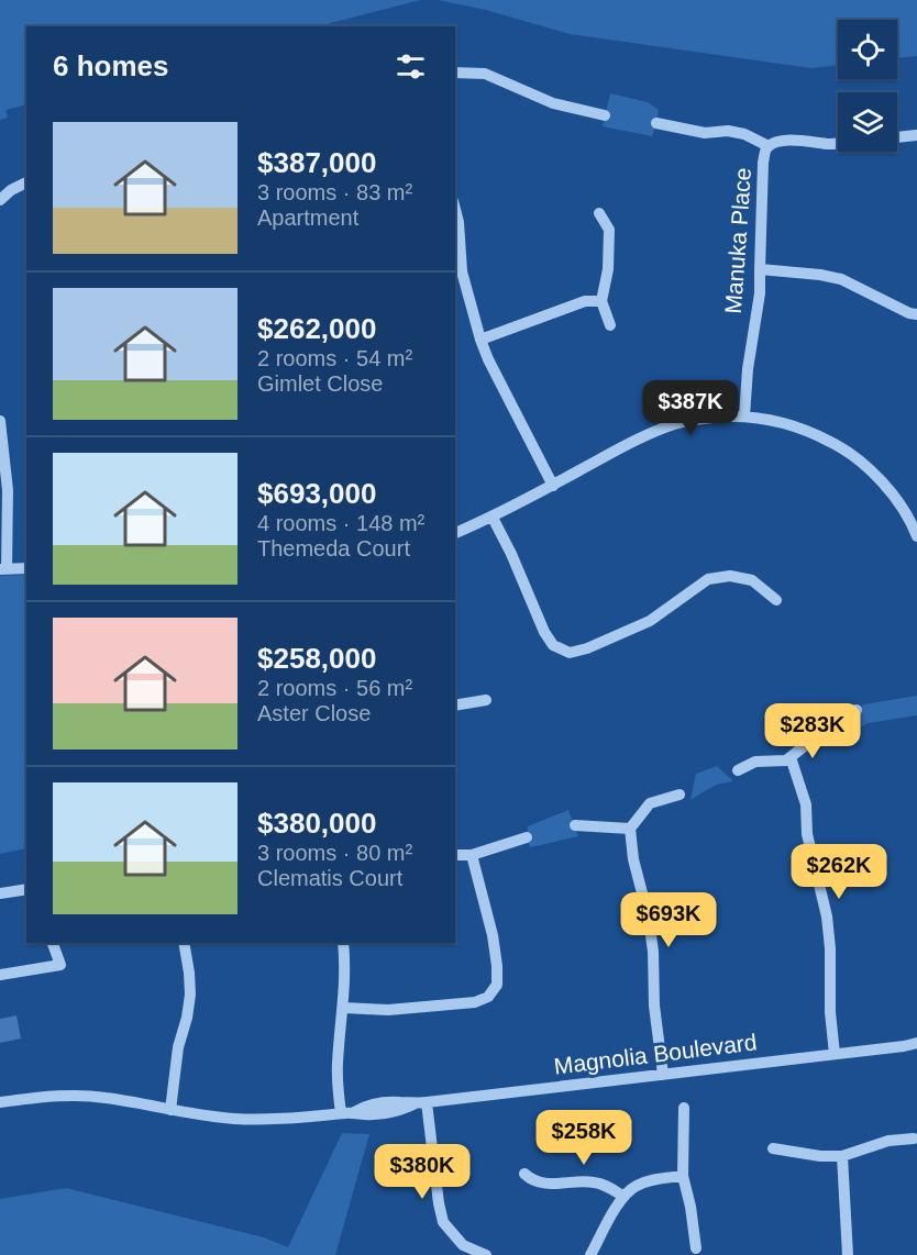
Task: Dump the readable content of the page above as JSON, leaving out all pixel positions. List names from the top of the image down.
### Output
{
  "streets": {
    "street": ["Manuka Place", "Magnolia Boulevard"]
  },
  "page": {
    "heading": "6 homes",
    "list": [
      {
        "name": "$387,000",
        "note": "3 rooms · 83 m² · Apartment"
      },
      {
        "name": "$262,000",
        "note": "2 rooms · 54 m² · Gimlet Close"
      },
      {
        "name": "$693,000",
        "note": "4 rooms · 148 m² · Themeda Court"
      },
      {
        "name": "$258,000",
        "note": "2 rooms · 56 m² · Aster Close"
      },
      {
        "name": "$380,000",
        "note": "3 rooms · 80 m² · Clematis Court"
      }
    ],
    "price": [
      "$387K",
      "$283K",
      "$262K",
      "$693K",
      "$258K",
      "$380K"
    ]
  }
}
